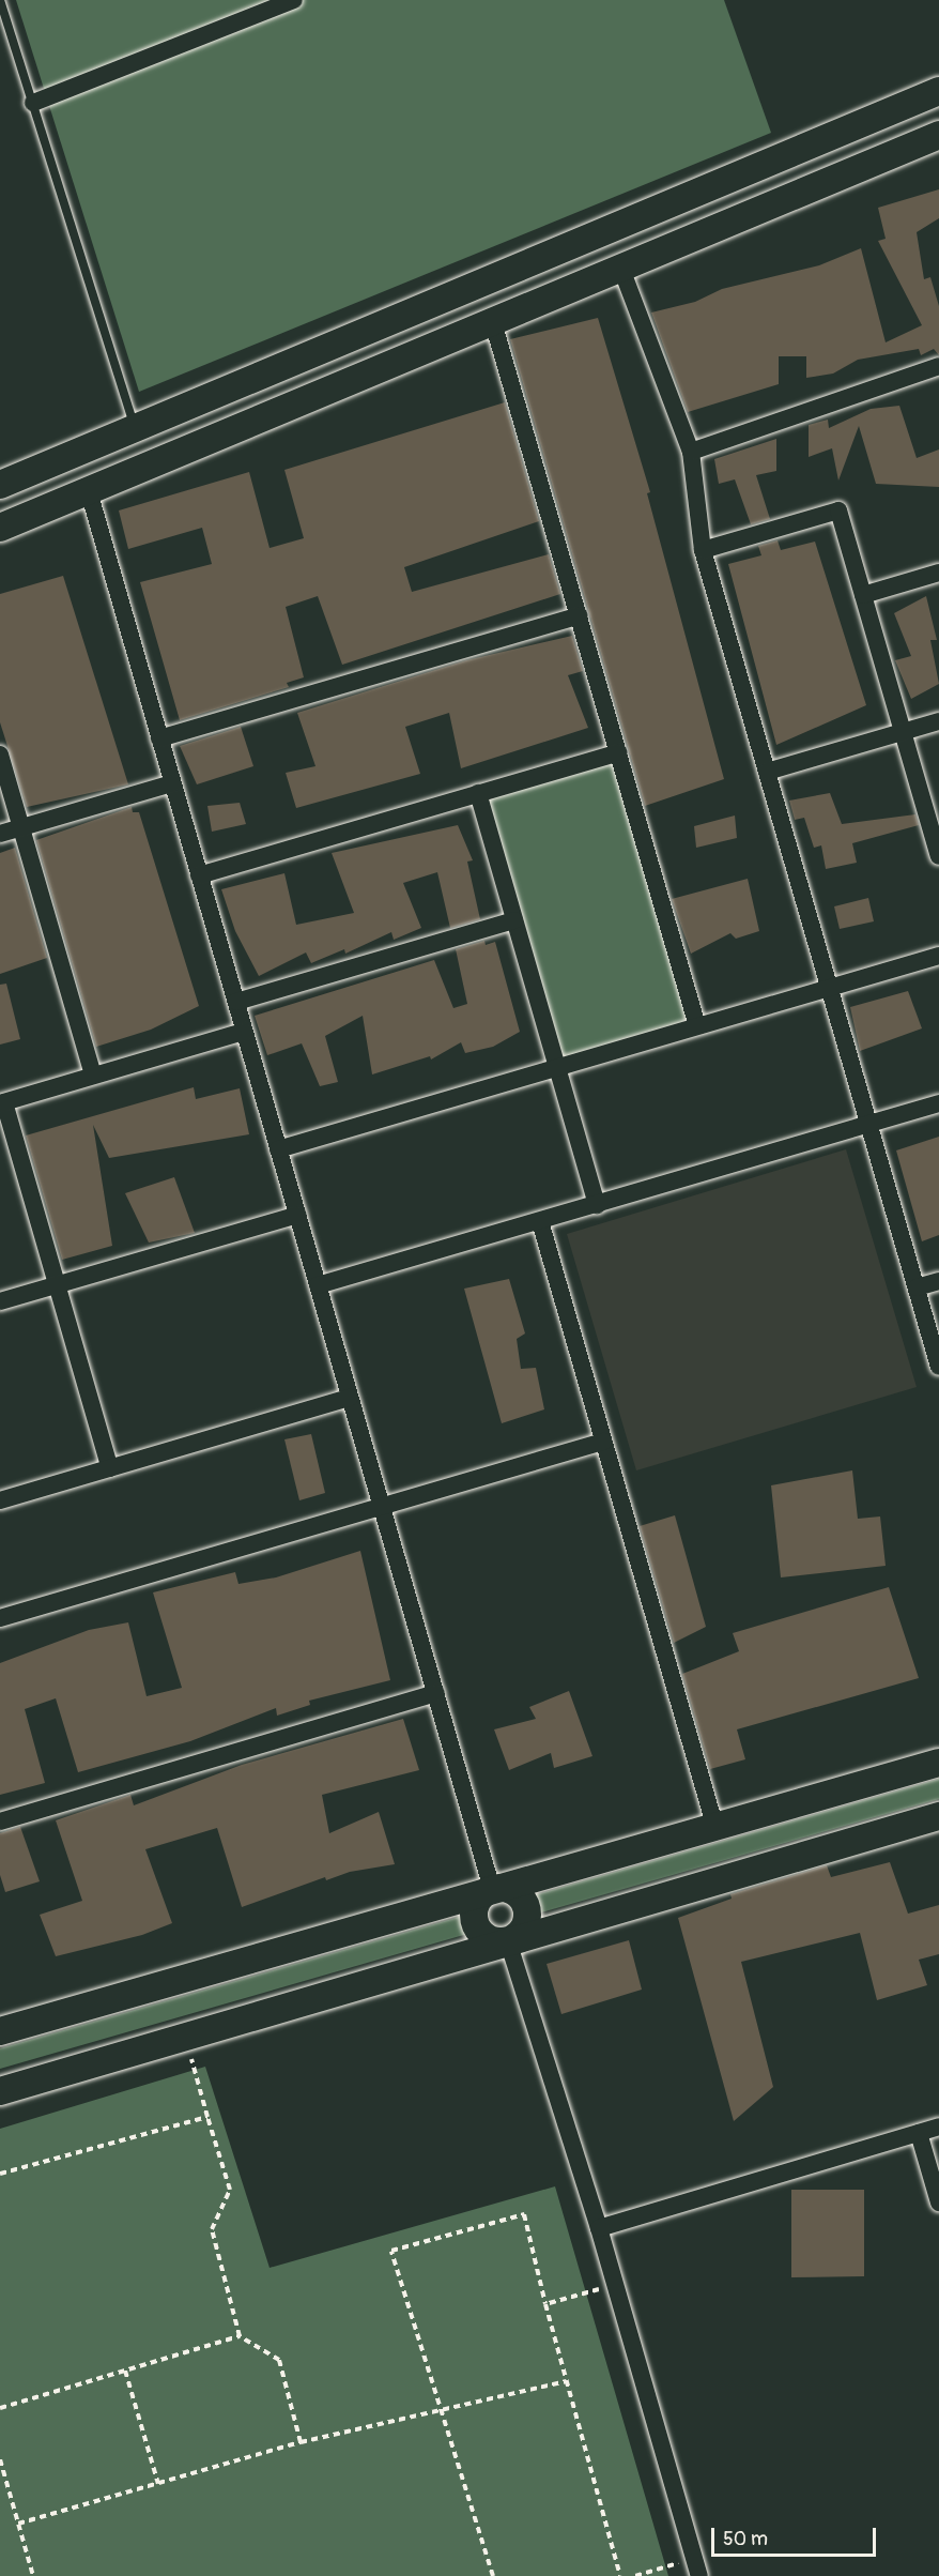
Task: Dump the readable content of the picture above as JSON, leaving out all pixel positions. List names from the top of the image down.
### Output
{
  "scale_bar": "50 m"
}
